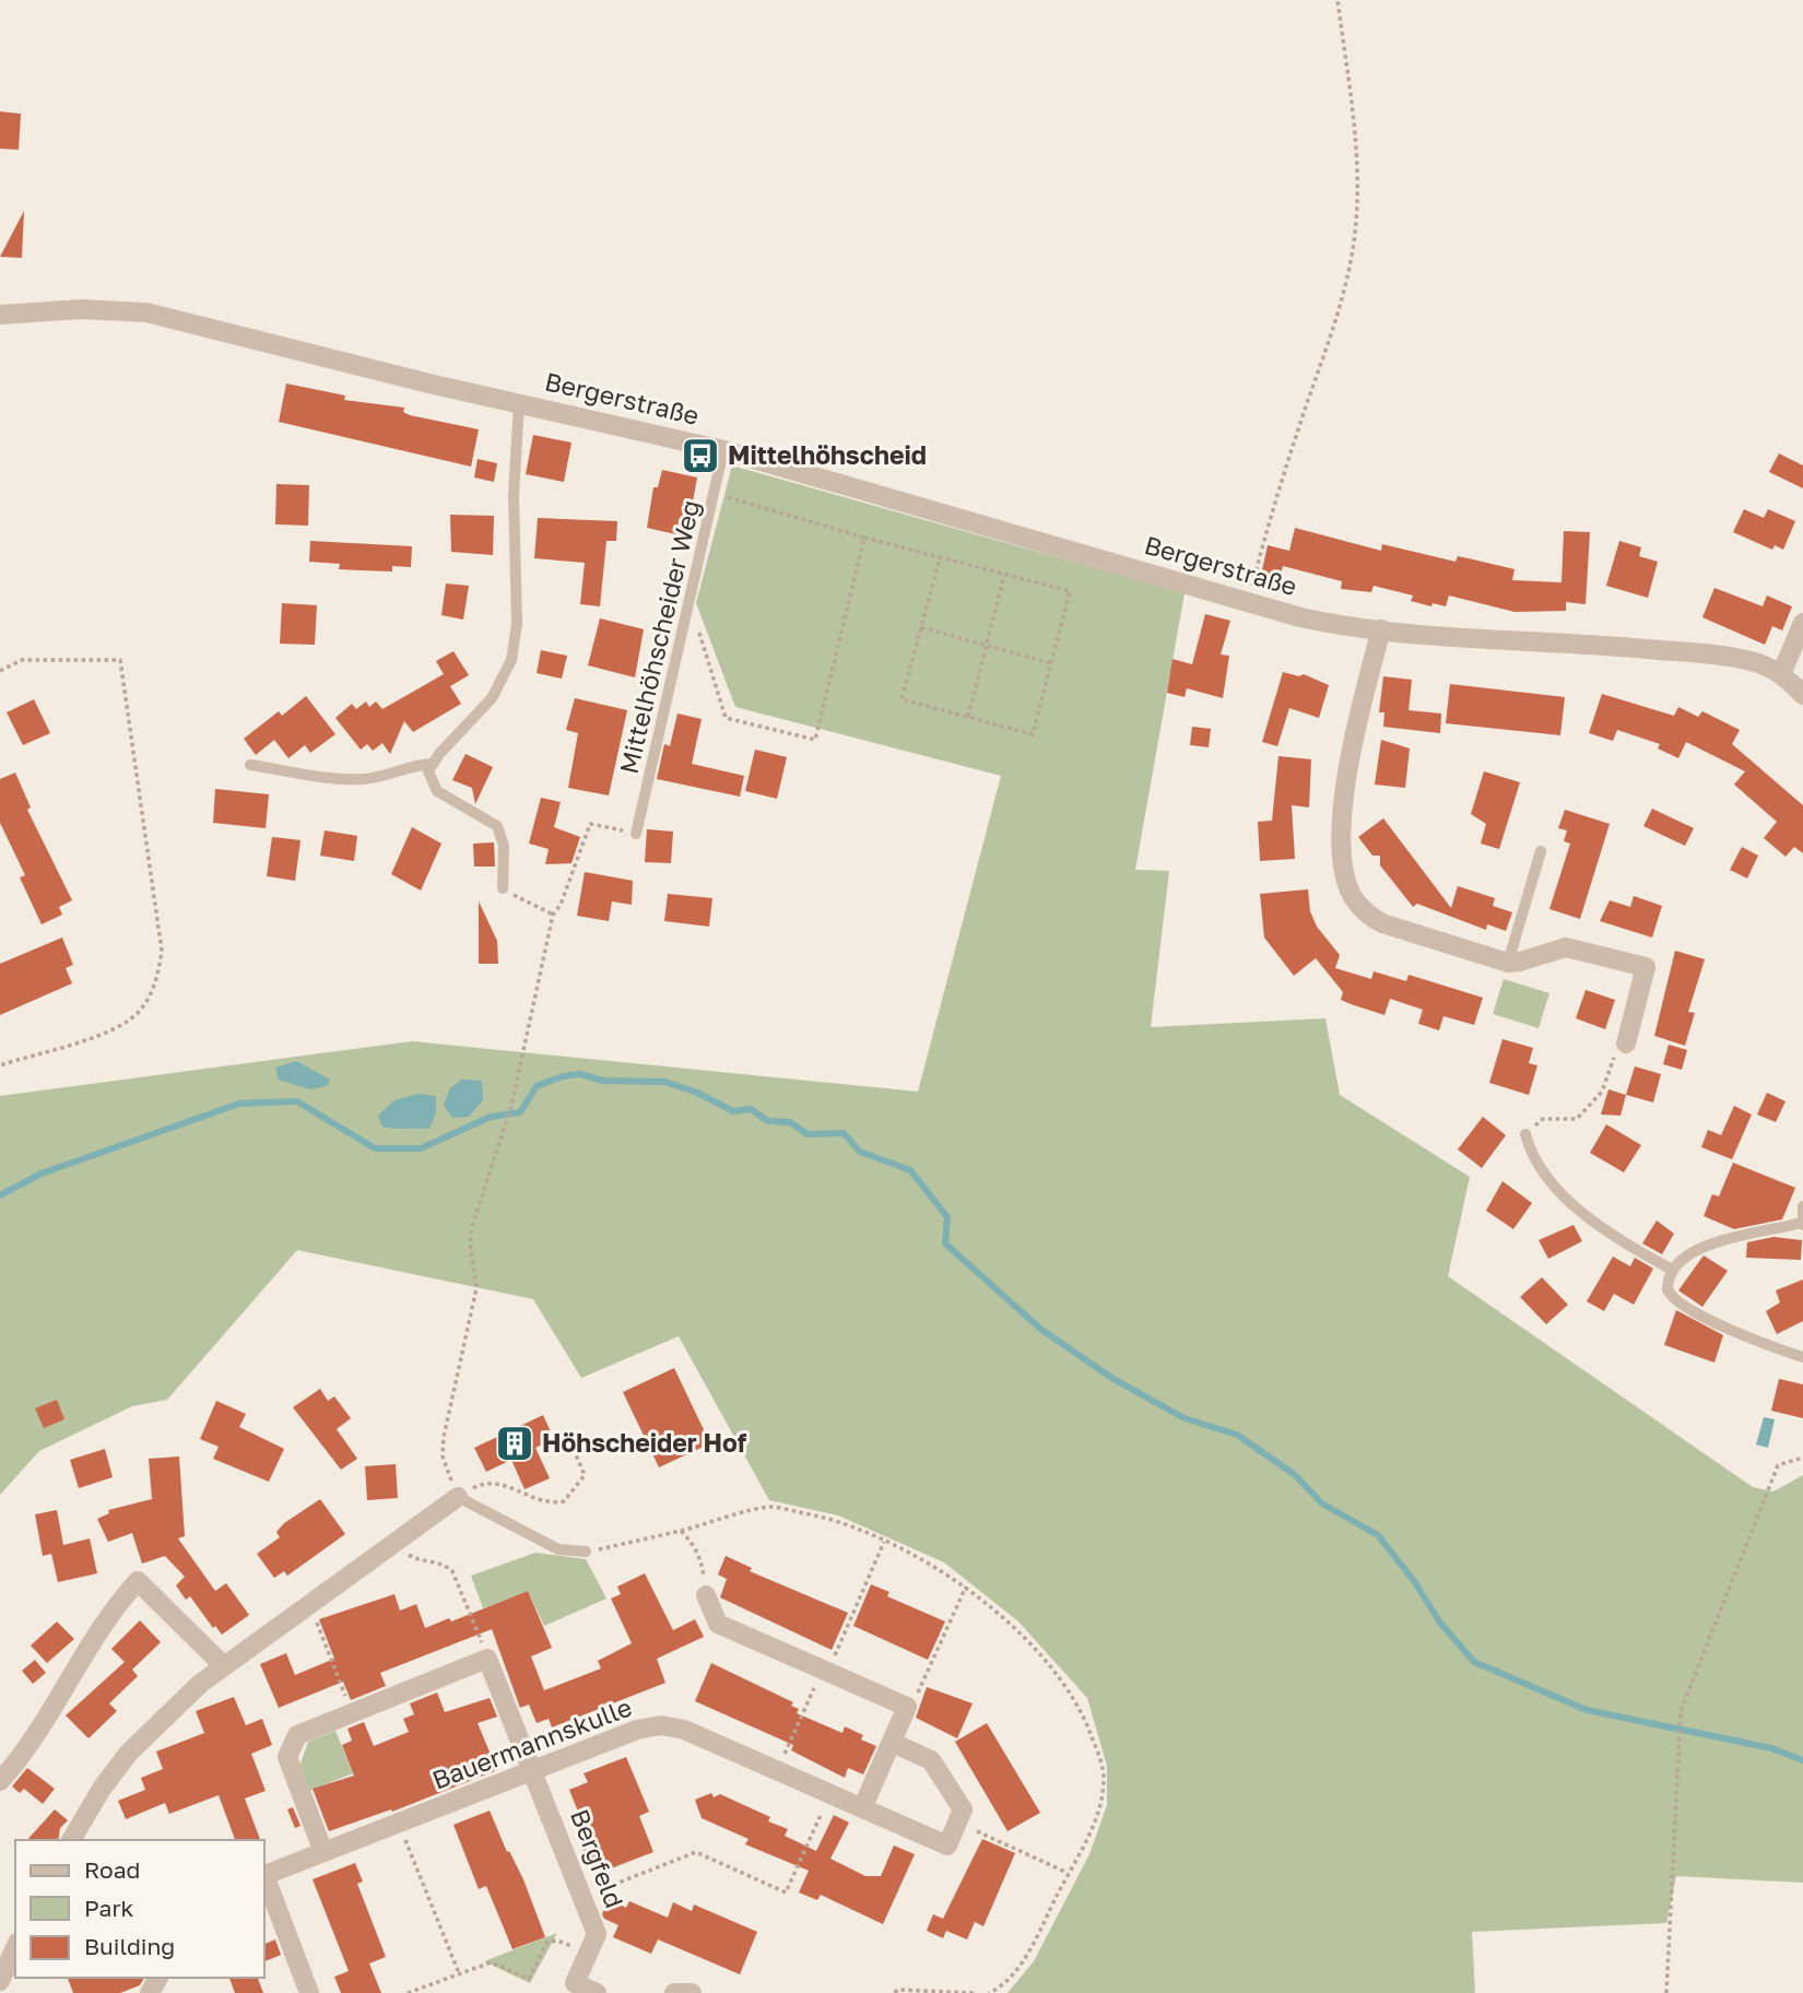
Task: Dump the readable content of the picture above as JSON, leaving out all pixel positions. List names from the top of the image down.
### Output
{
  "streets": {
    "street": ["Bergerstraße", "Bauermannskulle", "Bergfeld"],
    "lane": ["Mittelhöhscheider Weg"]
  },
  "crossings": [
    ["Bergerstraße", "Mittelhöhscheider Weg"],
    ["Bauermannskulle", "Bergfeld"]
  ],
  "places": {
    "bus stop": ["Mittelhöhscheid"],
    "building": ["Höhscheider Hof"]
  },
  "legend": ["Road", "Park", "Building"]
}
